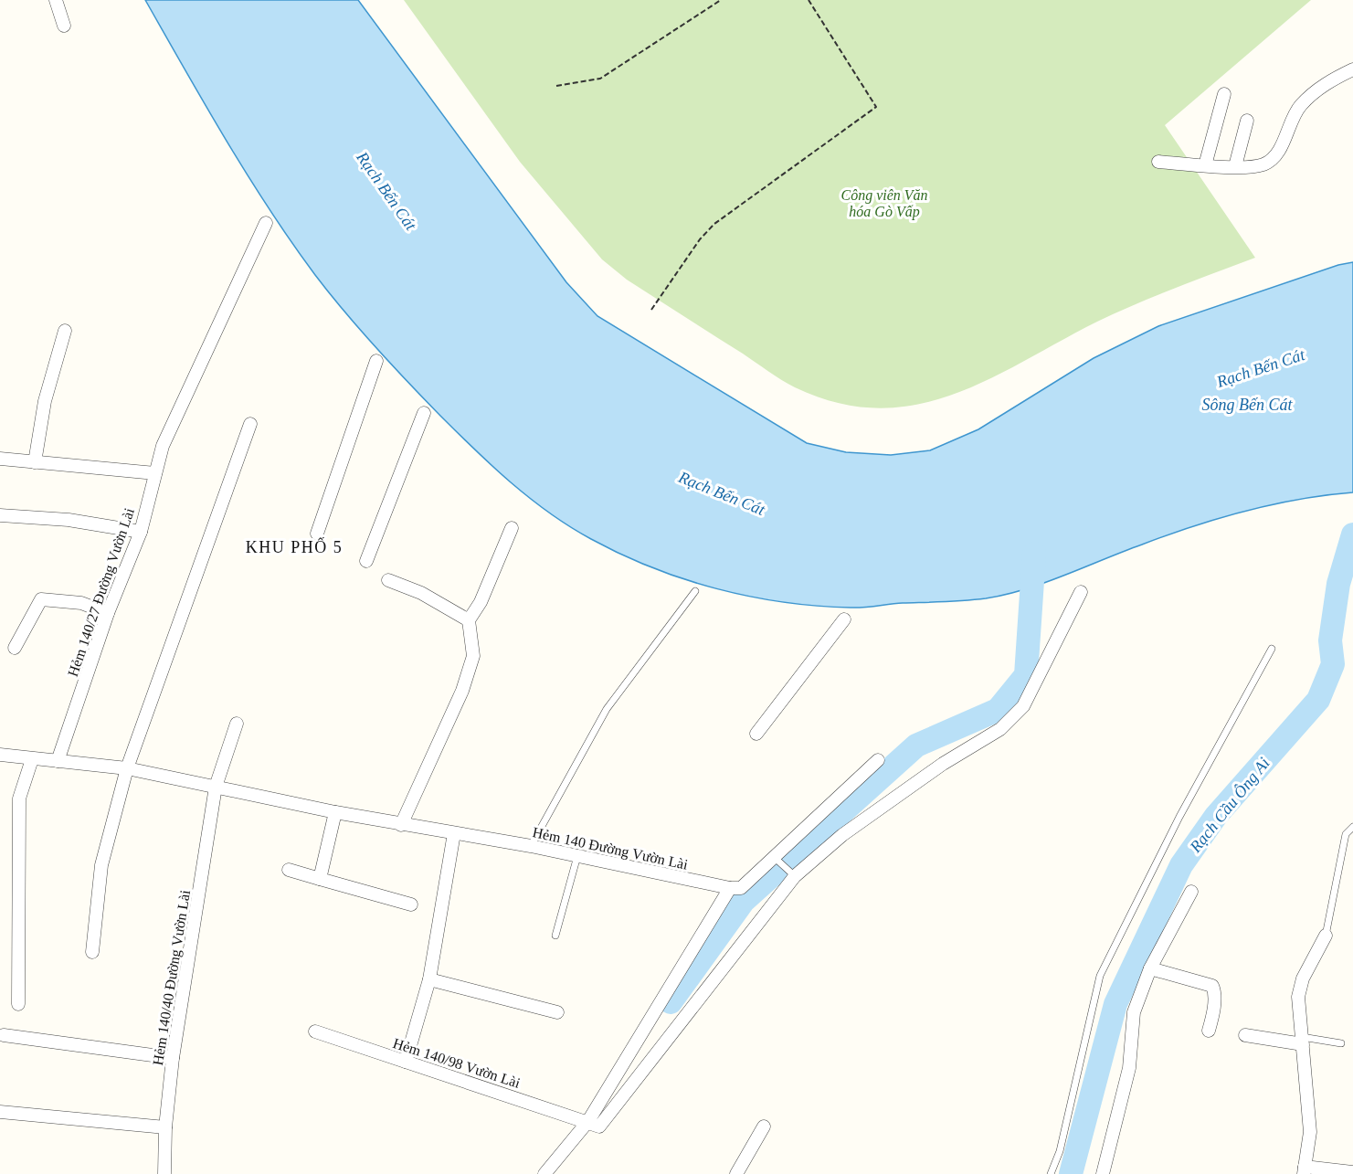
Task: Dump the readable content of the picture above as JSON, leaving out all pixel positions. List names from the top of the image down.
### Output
{
  "streets": {
    "street": [
      "Hẻm 140/27 Đường Vườn Lài",
      "Hẻm 140 Đường Vườn Lài",
      "Hẻm 140/40 Đường Vườn Lài",
      "Hẻm 140/98 Vườn Lài"
    ]
  },
  "crossings": [
    ["Hẻm 140/27 Đường Vườn Lài", "Hẻm 140 Đường Vườn Lài"],
    ["Hẻm 140 Đường Vườn Lài", "Hẻm 140/40 Đường Vườn Lài"]
  ],
  "districts": ["KHU PHỐ 5"],
  "water": ["Rạch Bến Cát", "Sông Bến Cát", "Rạch Cầu Ông Ai"],
  "parks": ["Công viên Văn hóa Gò Vấp"]
}
